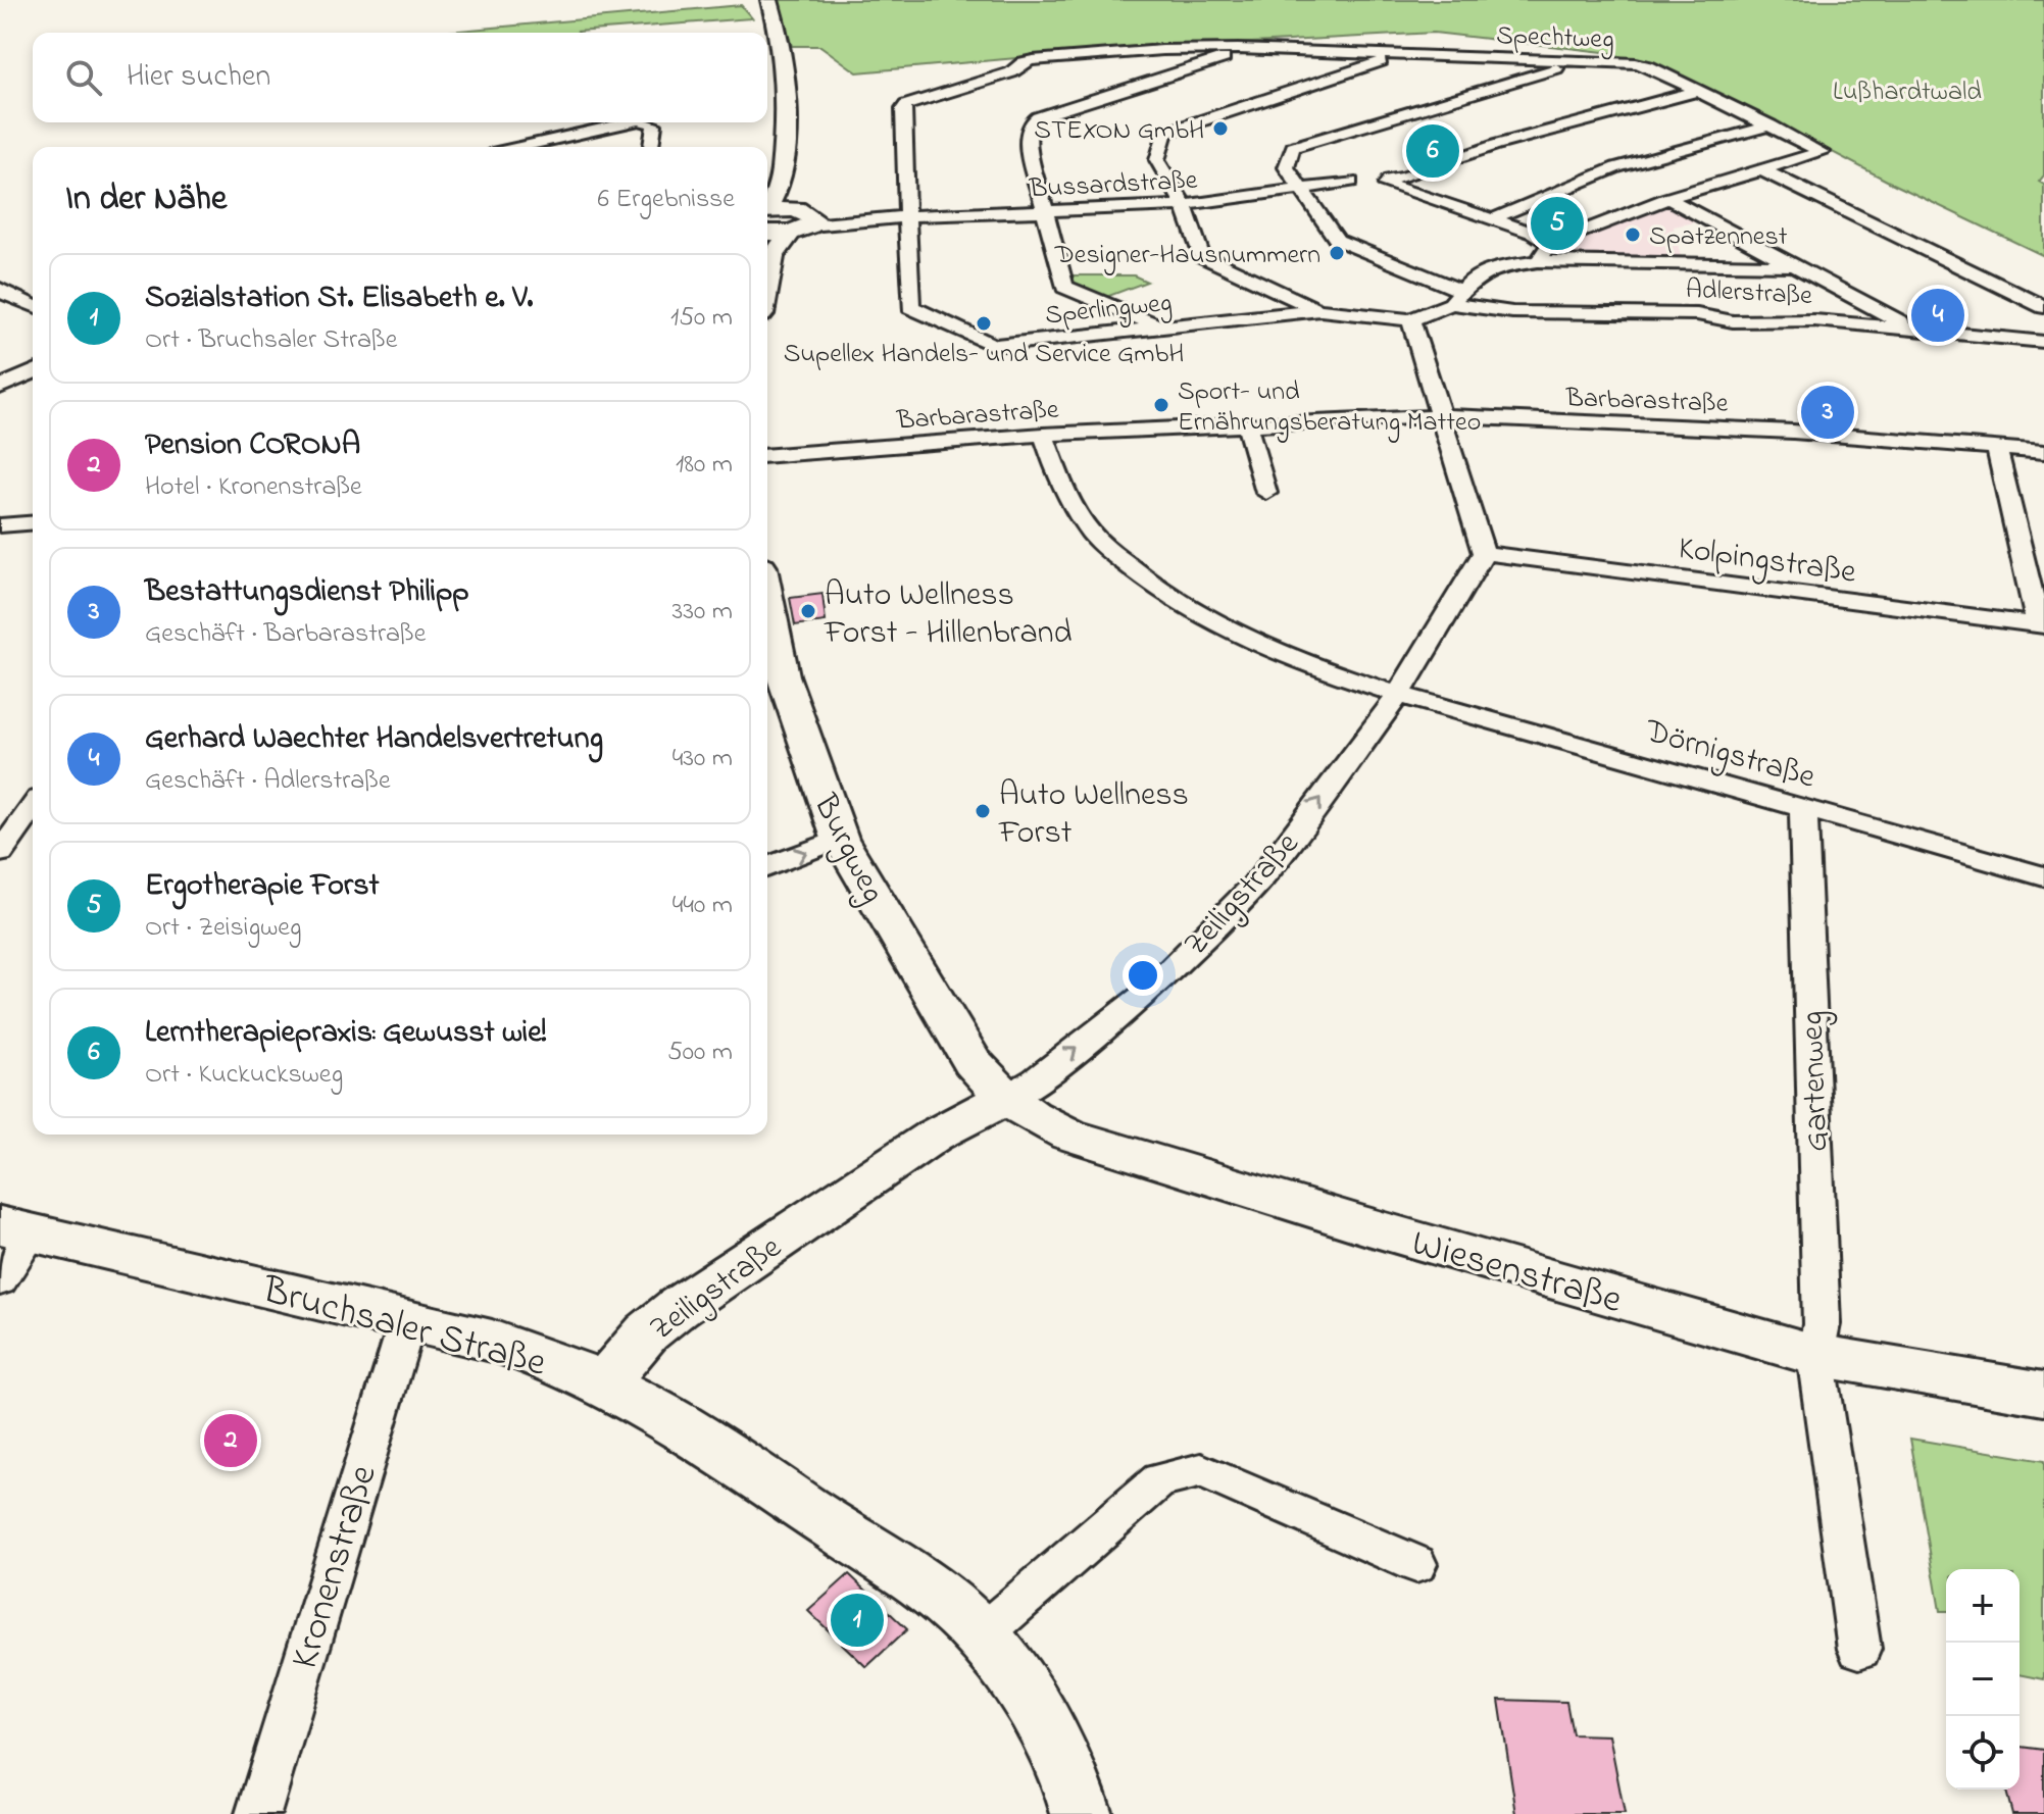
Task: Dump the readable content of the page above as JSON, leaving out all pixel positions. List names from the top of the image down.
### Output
{
  "streets": {
    "street": [
      "Spechtweg",
      "Bussardstraße",
      "Adlerstraße",
      "Sperlingweg",
      "Barbarastraße",
      "Kolpingstraße",
      "Dörnigstraße",
      "Burgweg",
      "Zeiligstraße",
      "Gartenweg",
      "Wiesenstraße",
      "Bruchsaler Straße",
      "Kronenstraße"
    ]
  },
  "crossings": [
    ["Spechtweg", "Bussardstraße"],
    ["Spechtweg", "Sperlingweg"],
    ["Bussardstraße", "Sperlingweg"],
    ["Barbarastraße", "Dörnigstraße"],
    ["Kolpingstraße", "Zeiligstraße"],
    ["Dörnigstraße", "Zeiligstraße"],
    ["Dörnigstraße", "Gartenweg"],
    ["Burgweg", "Zeiligstraße"],
    ["Burgweg", "Wiesenstraße"],
    ["Zeiligstraße", "Wiesenstraße"],
    ["Zeiligstraße", "Bruchsaler Straße"],
    ["Gartenweg", "Wiesenstraße"],
    ["Bruchsaler Straße", "Kronenstraße"]
  ],
  "one_way": ["Zeiligstraße"],
  "parks": ["Lußhardtwald"],
  "places": [
    "STEXON GmbH",
    "Spatzennest",
    "Designer-Hausnummern",
    "Supellex Handels- und Service GmbH",
    "Sport- und Ernährungsberatung Matteo",
    "Auto Wellness Forst - Hillenbrand",
    "Auto Wellness Forst"
  ],
  "page": {
    "search": "Hier suchen",
    "pins": [
      "6",
      "5",
      "4",
      "3",
      "2",
      "1"
    ],
    "heading": ["In der Nähe", "6 Ergebnisse"],
    "list": [
      {
        "mark": "1",
        "name": "Sozialstation St. Elisabeth e. V.",
        "note": "Ort · Bruchsaler Straße",
        "value": "150 m"
      },
      {
        "mark": "2",
        "name": "Pension CORONA",
        "note": "Hotel · Kronenstraße",
        "value": "180 m"
      },
      {
        "mark": "3",
        "name": "Bestattungsdienst Philipp",
        "note": "Geschäft · Barbarastraße",
        "value": "330 m"
      },
      {
        "mark": "4",
        "name": "Gerhard Waechter Handelsvertretung",
        "note": "Geschäft · Adlerstraße",
        "value": "430 m"
      },
      {
        "mark": "5",
        "name": "Ergotherapie Forst",
        "note": "Ort · Zeisigweg",
        "value": "440 m"
      },
      {
        "mark": "6",
        "name": "Lerntherapiepraxis: Gewusst wie!",
        "note": "Ort · Kuckucksweg",
        "value": "500 m"
      }
    ],
    "map_buttons": ["+", "−"]
  }
}
